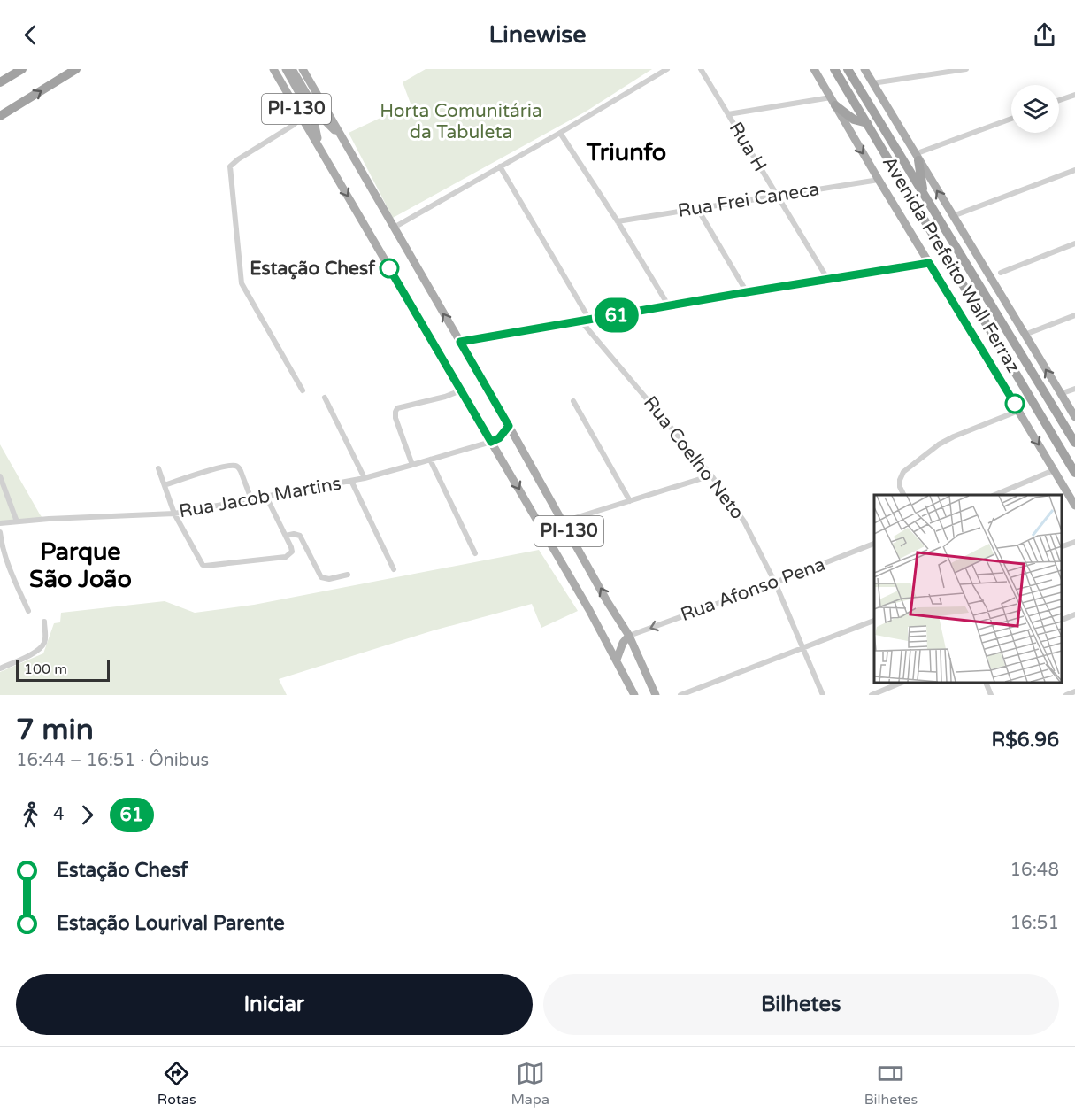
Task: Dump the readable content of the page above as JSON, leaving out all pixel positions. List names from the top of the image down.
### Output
{
  "streets": {
    "highway": ["Avenida Prefeito Wall Ferraz"],
    "main road": ["PI-130"],
    "street": [
      "Rua H",
      "Rua Frei Caneca",
      "Rua Coelho Neto",
      "Rua Jacob Martins",
      "Rua Afonso Pena"
    ]
  },
  "crossings": [
    ["PI-130", "Rua Jacob Martins"],
    ["PI-130", "Rua Afonso Pena"],
    ["Rua H", "Rua Frei Caneca"],
    ["Rua Frei Caneca", "Avenida Prefeito Wall Ferraz"],
    ["Rua Coelho Neto", "Rua Afonso Pena"]
  ],
  "one_way": ["Rua Afonso Pena"],
  "districts": ["Triunfo", "Parque São João"],
  "parks": ["Horta Comunitária da Tabuleta"],
  "places": ["Estação Chesf"],
  "lines": ["bus line 61"],
  "scale_bar": "100 m",
  "page": {
    "header": "Linewise",
    "on_map": "61",
    "scale": "100 m",
    "heading": ["7 min", "16:44 – 16:51 · Ônibus", "R$6.96"],
    "legs": ["4", "61"],
    "list": [
      {
        "name": "Estação Chesf",
        "value": "16:48"
      },
      {
        "name": "Estação Lourival Parente",
        "value": "16:51"
      }
    ],
    "buttons": ["Iniciar", "Bilhetes"],
    "tabs": ["Rotas", "Mapa", "Bilhetes"]
  }
}
